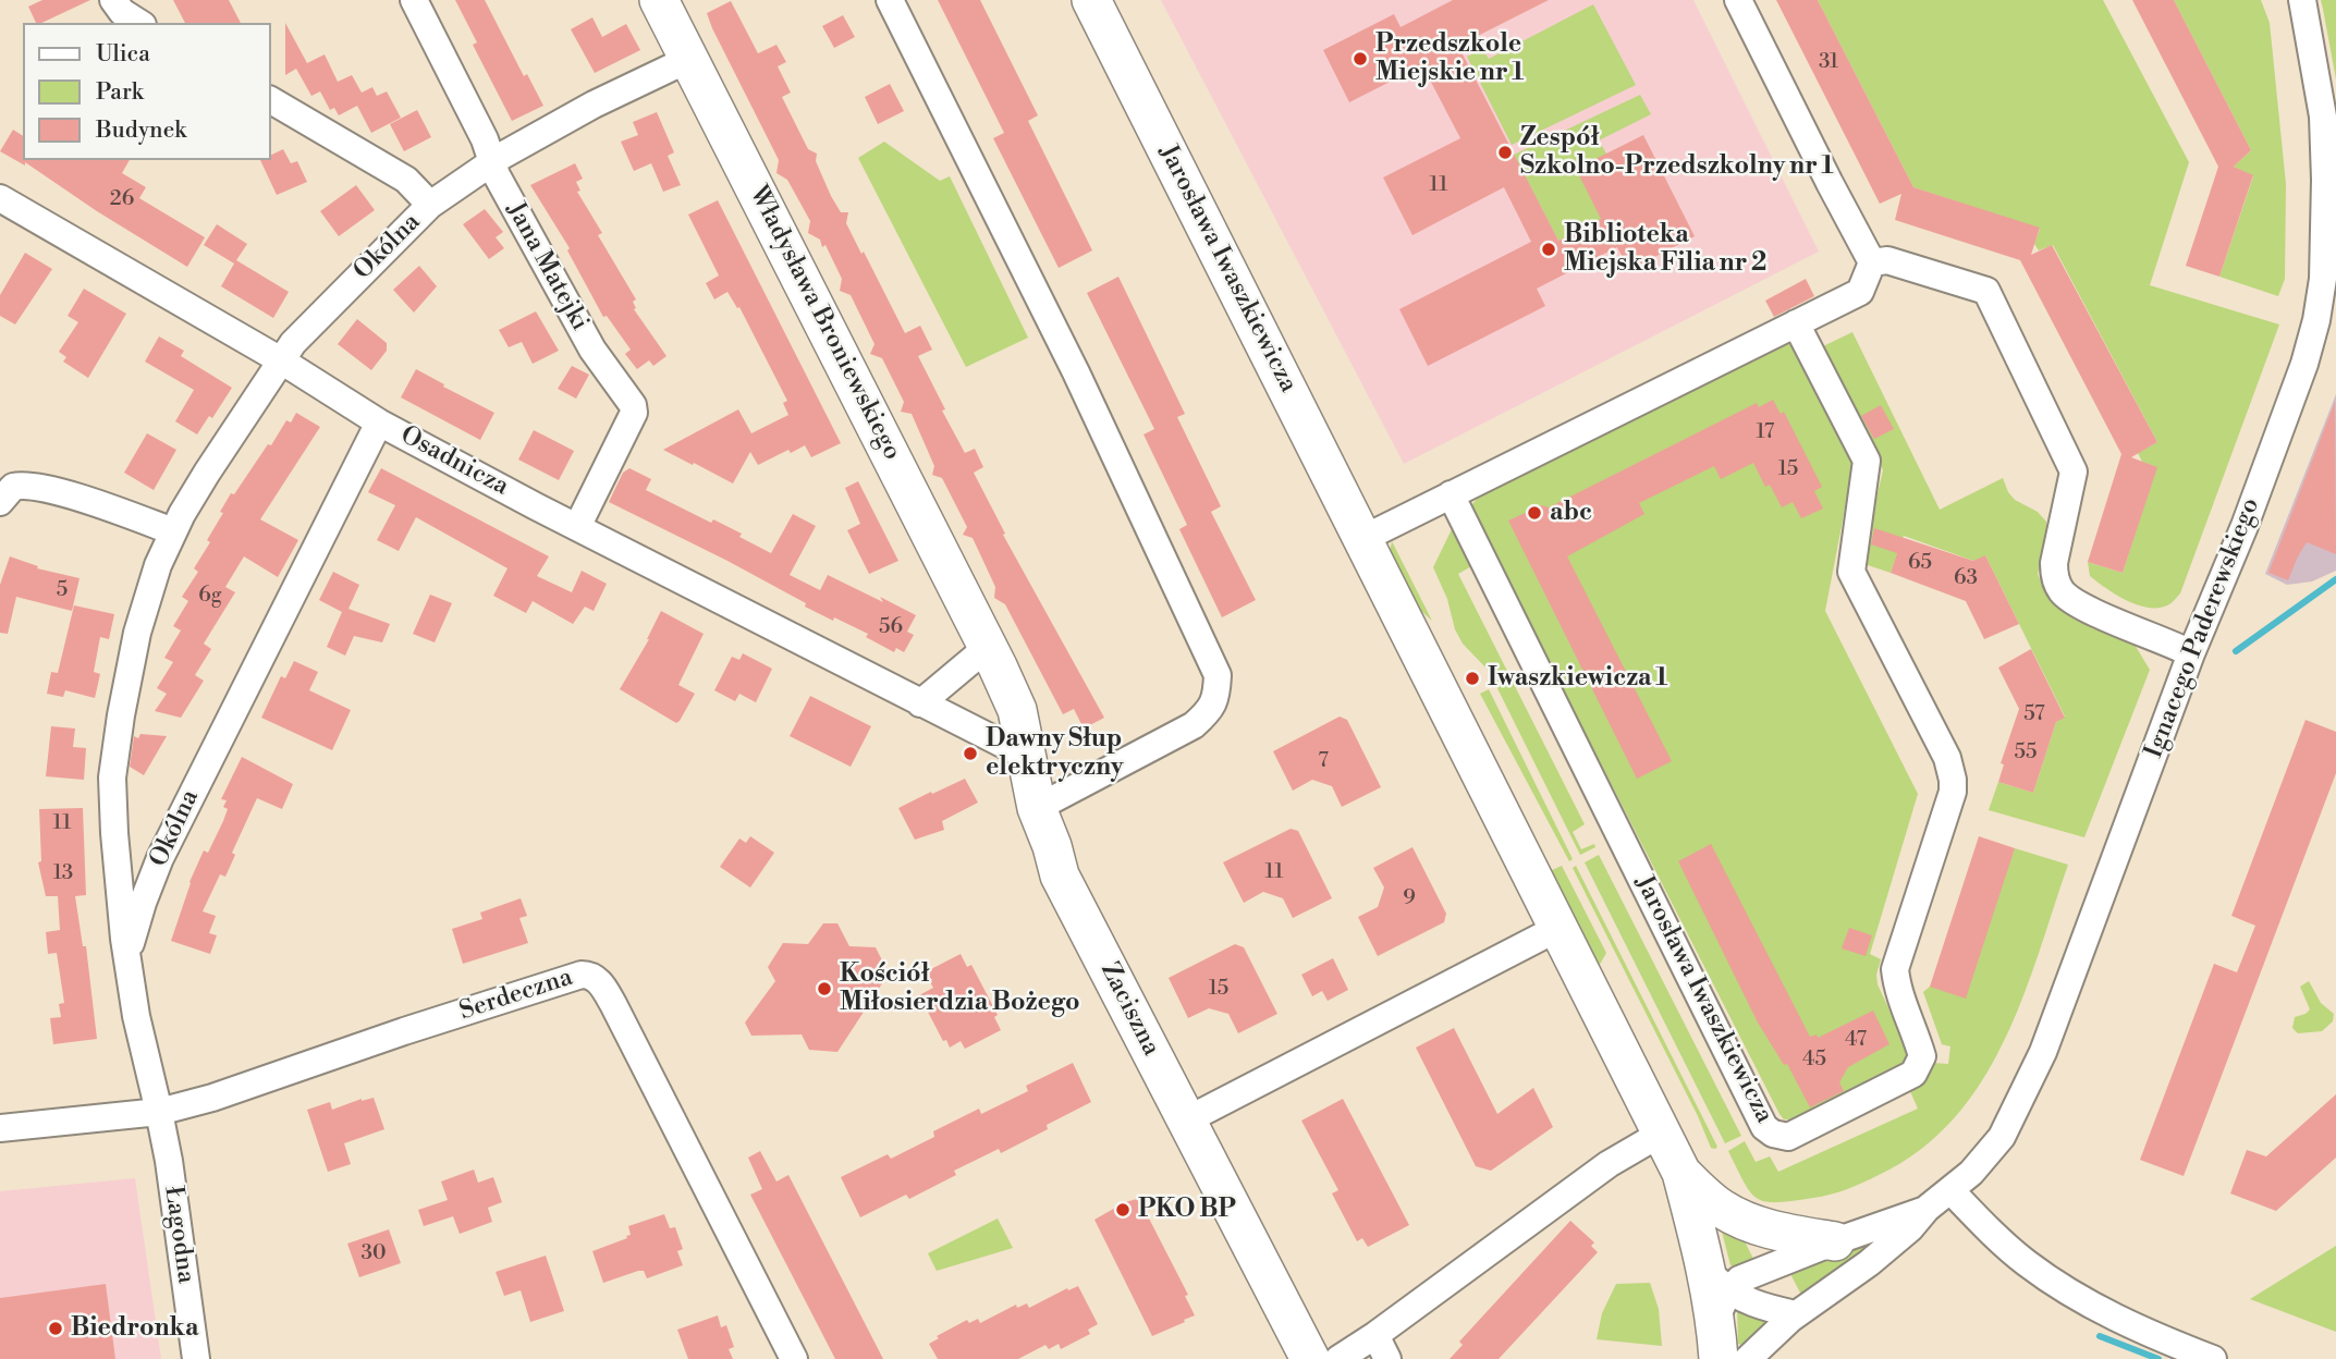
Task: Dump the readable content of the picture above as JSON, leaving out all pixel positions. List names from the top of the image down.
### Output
{
  "streets": {
    "street": [
      "Okólna",
      "Jana Matejki",
      "Jarosława Iwaszkiewicza",
      "Władysława Broniewskiego",
      "Osadnicza",
      "Ignacego Paderewskiego",
      "Serdeczna",
      "Zaciszna",
      "Łagodna"
    ]
  },
  "crossings": [
    ["Okólna", "Jana Matejki"],
    ["Okólna", "Władysława Broniewskiego"],
    ["Okólna", "Osadnicza"],
    ["Okólna", "Serdeczna"],
    ["Okólna", "Łagodna"],
    ["Jana Matejki", "Osadnicza"],
    ["Jarosława Iwaszkiewicza", "Ignacego Paderewskiego"],
    ["Władysława Broniewskiego", "Zaciszna"],
    ["Serdeczna", "Łagodna"]
  ],
  "places": [
    "Przedszkole Miejskie nr 1",
    "Zespół Szkolno-Przedszkolny nr 1",
    "Biblioteka Miejska Filia nr 2",
    "abc",
    "Iwaszkiewicza 1",
    "Dawny Słup elektryczny",
    "Kościół Miłosierdzia Bożego",
    "PKO BP",
    "Biedronka"
  ],
  "house_numbers": [
    "31",
    "11",
    "26",
    "17",
    "15",
    "65",
    "63",
    "5",
    "6g",
    "56",
    "57",
    "55",
    "7",
    "11",
    "11",
    "13",
    "9",
    "15",
    "47",
    "45",
    "30"
  ],
  "legend": ["Ulica", "Park", "Budynek"]
}
